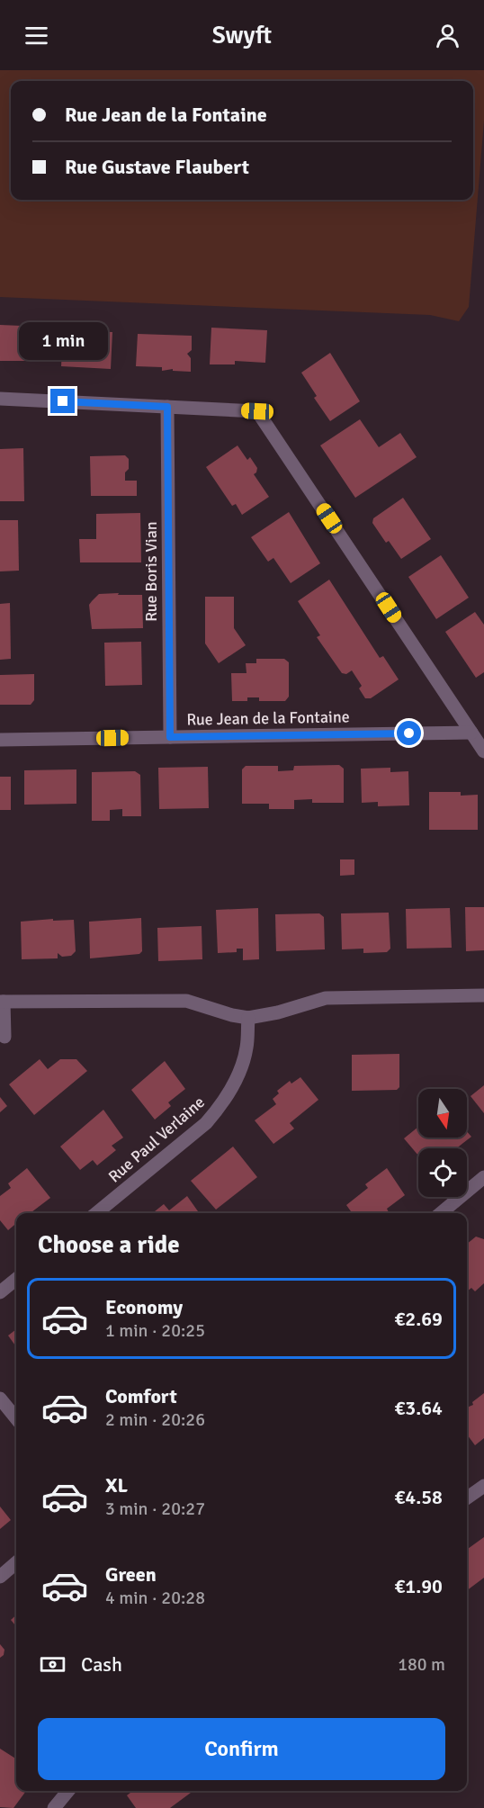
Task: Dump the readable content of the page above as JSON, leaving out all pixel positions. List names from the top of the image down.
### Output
{
  "streets": {
    "street": ["Rue Boris Vian", "Rue Jean de la Fontaine", "Rue Paul Verlaine"]
  },
  "crossings": [
    ["Rue Boris Vian", "Rue Jean de la Fontaine"]
  ],
  "north": "bottom",
  "page": {
    "header": "Swyft",
    "banner": ["Rue Jean de la Fontaine", "Rue Gustave Flaubert"],
    "bubble": "1 min",
    "heading": "Choose a ride",
    "list": [
      {
        "name": "Economy",
        "note": "1 min · 20:25",
        "value": "€2.69"
      },
      {
        "name": "Comfort",
        "note": "2 min · 20:26",
        "value": "€3.64"
      },
      {
        "name": "XL",
        "note": "3 min · 20:27",
        "value": "€4.58"
      },
      {
        "name": "Green",
        "note": "4 min · 20:28",
        "value": "€1.90"
      }
    ],
    "pay": ["Cash", "180 m"],
    "buttons": "Confirm"
  }
}
